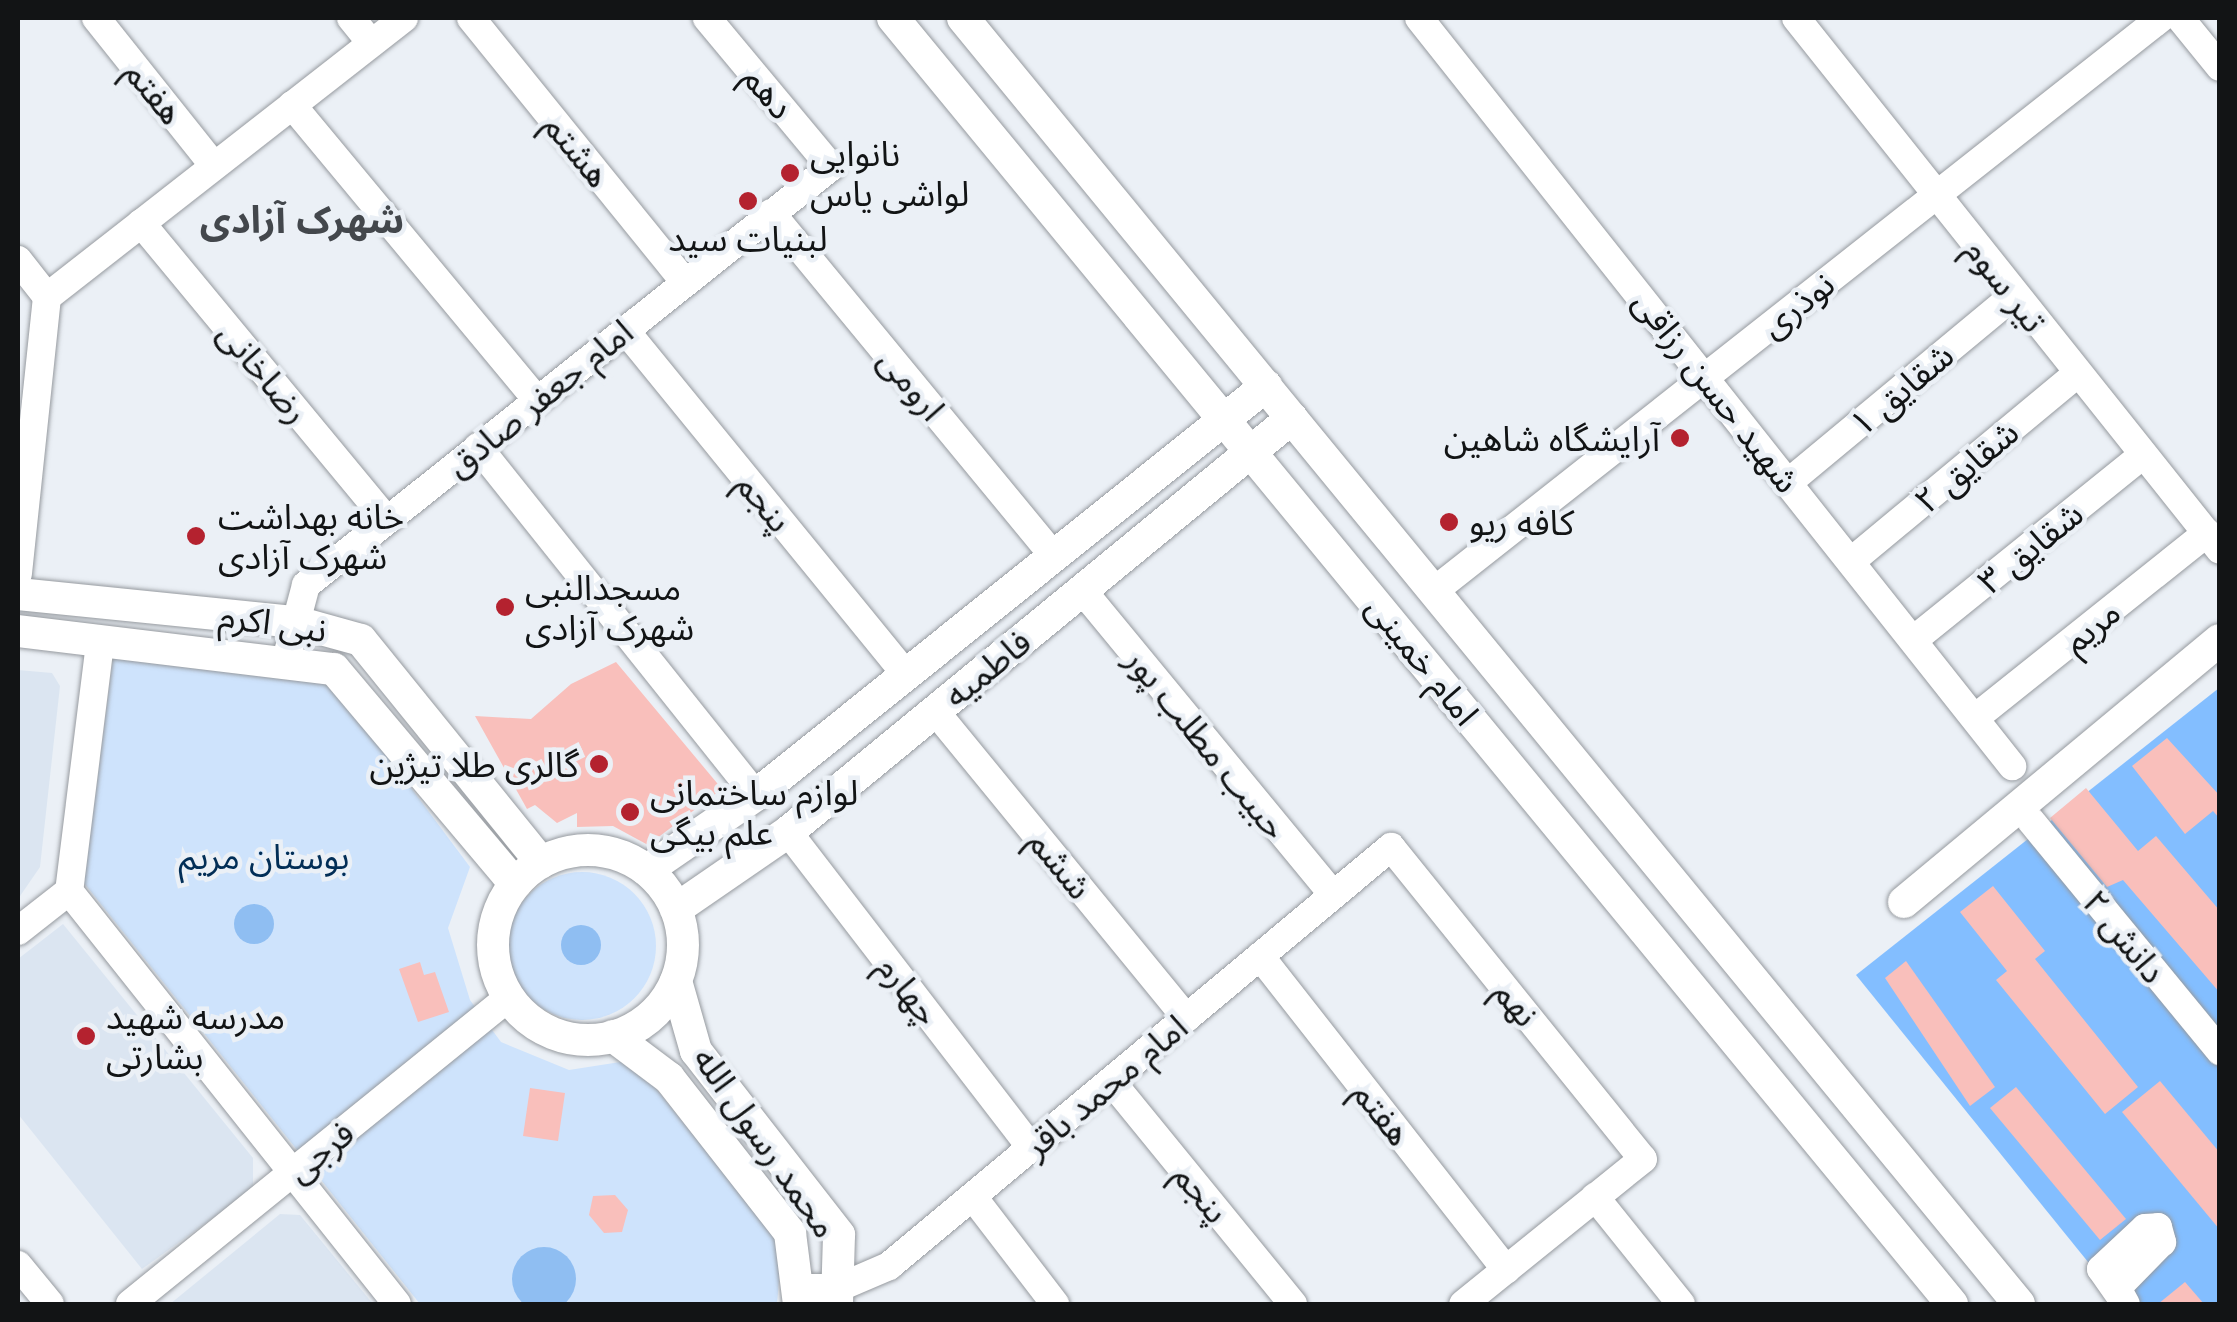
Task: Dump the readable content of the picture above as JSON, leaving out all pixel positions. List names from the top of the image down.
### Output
{
  "streets": {
    "street": [
      "هفتم",
      "دهم",
      "هشتم",
      "تیر سوم",
      "نوذری",
      "رضاخانی",
      "ارومی",
      "شقایق ۱",
      "شهید حسن رزاقی",
      "امام جعفر صادق",
      "شقایق ۲",
      "پنجم",
      "شقایق ۳",
      "نبی اکرم",
      "مریم",
      "امام خمینی",
      "فاطمیه",
      "حبیب مطلب پور",
      "ششم",
      "دانش ۲",
      "چهارم",
      "نهم",
      "امام محمد باقر",
      "محمد رسول الله",
      "فرجی"
    ]
  },
  "crossings": [
    ["هفتم", "امام محمد باقر"],
    ["دهم", "امام جعفر صادق"],
    ["هشتم", "امام جعفر صادق"],
    ["تیر سوم", "نوذری"],
    ["تیر سوم", "شقایق ۱"],
    ["تیر سوم", "شقایق ۲"],
    ["تیر سوم", "شقایق ۳"],
    ["تیر سوم", "مریم"],
    ["نوذری", "شهید حسن رزاقی"],
    ["نوذری", "امام خمینی"],
    ["رضاخانی", "امام جعفر صادق"],
    ["ارومی", "امام جعفر صادق"],
    ["ارومی", "فاطمیه"],
    ["شقایق ۱", "شهید حسن رزاقی"],
    ["شهید حسن رزاقی", "شقایق ۲"],
    ["شهید حسن رزاقی", "شقایق ۳"],
    ["شهید حسن رزاقی", "مریم"],
    ["امام جعفر صادق", "پنجم"],
    ["امام جعفر صادق", "نبی اکرم"],
    ["پنجم", "فاطمیه"],
    ["پنجم", "امام محمد باقر"],
    ["نبی اکرم", "فاطمیه"],
    ["نبی اکرم", "محمد رسول الله"],
    ["نبی اکرم", "فرجی"],
    ["امام خمینی", "فاطمیه"],
    ["فاطمیه", "حبیب مطلب پور"],
    ["فاطمیه", "ششم"],
    ["فاطمیه", "چهارم"],
    ["فاطمیه", "محمد رسول الله"],
    ["فاطمیه", "فرجی"],
    ["حبیب مطلب پور", "امام محمد باقر"],
    ["ششم", "امام محمد باقر"],
    ["چهارم", "امام محمد باقر"],
    ["نهم", "امام محمد باقر"],
    ["امام محمد باقر", "محمد رسول الله"],
    ["محمد رسول الله", "فرجی"]
  ],
  "districts": ["شهرک آزادی"],
  "parks": ["بوستان مریم"],
  "places": [
    "نانوایی لواشی یاس",
    "لبنیات سید",
    "آرایشگاه شاهین",
    "کافه ریو",
    "خانه بهداشت شهرک آزادی",
    "مسجدالنبی شهرک آزادی",
    "گالری طلا تیژین",
    "لوازم ساختمانی علم بیگی",
    "مدرسه شهید بشارتی"
  ]
}
